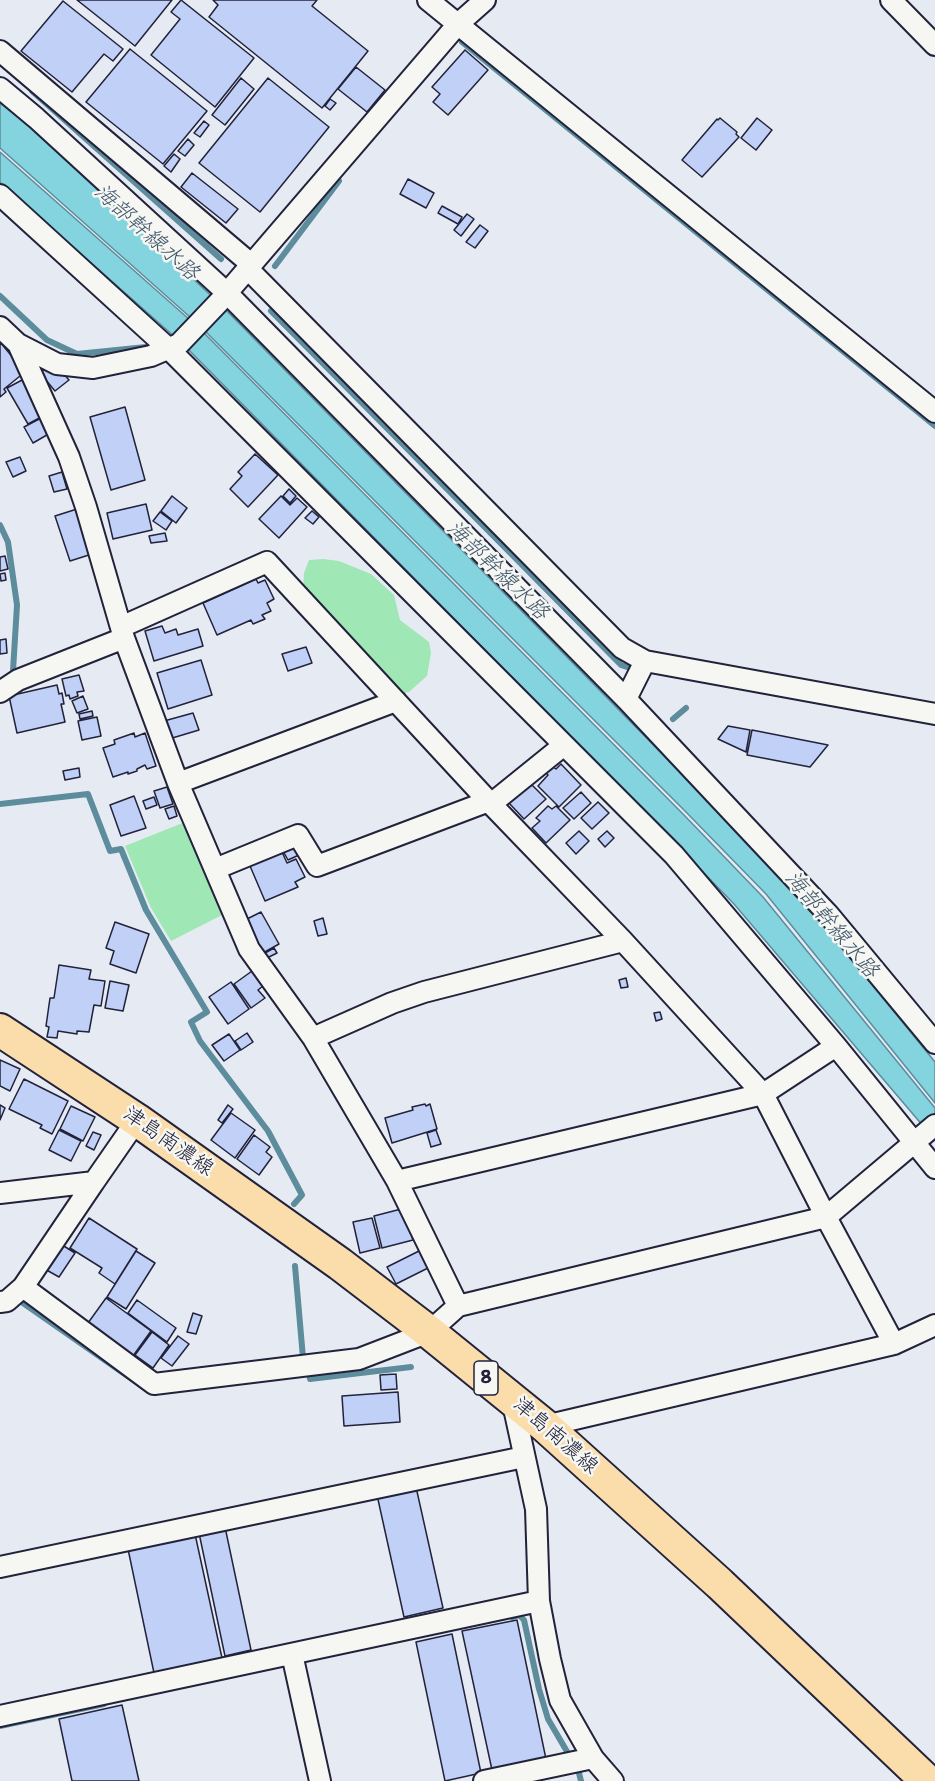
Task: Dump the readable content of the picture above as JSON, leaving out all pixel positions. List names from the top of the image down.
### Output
{
  "streets": {
    "main road": ["津島南濃線", "8"]
  },
  "water": ["海部幹線水路"]
}
